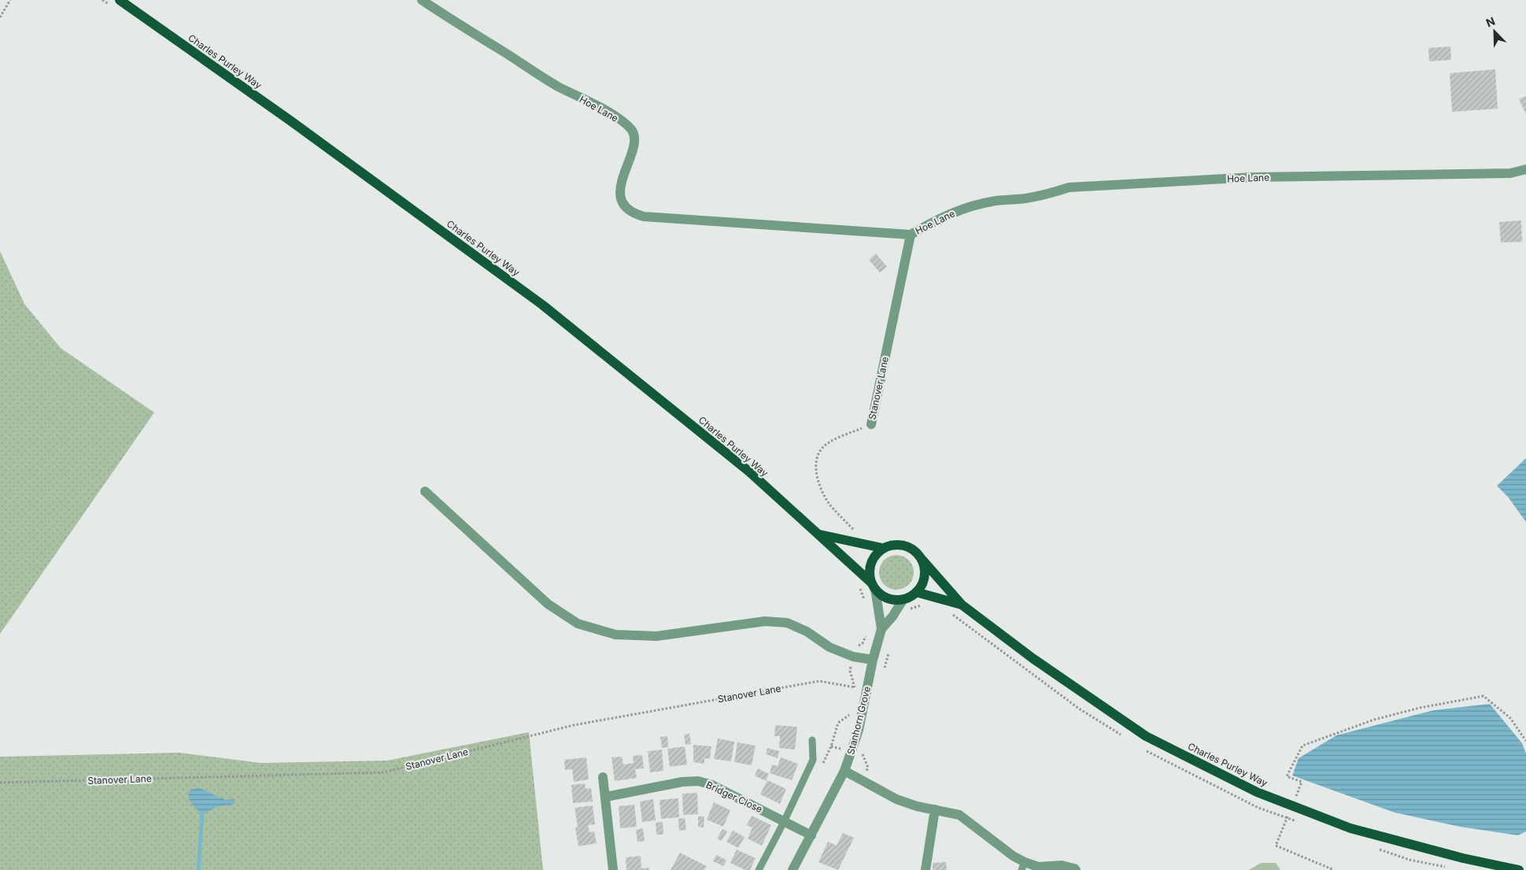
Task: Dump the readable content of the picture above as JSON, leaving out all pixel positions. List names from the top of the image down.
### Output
{
  "streets": {
    "main road": ["Charles Purley Way"],
    "street": [
      "Hoe Lane",
      "Stanover Lane",
      "Stanhorn Grove",
      "Bridger Close"
    ]
  },
  "crossings": [
    ["Charles Purley Way", "Stanover Lane"],
    ["Charles Purley Way", "Stanhorn Grove"],
    ["Hoe Lane", "Stanover Lane"],
    ["Stanover Lane", "Stanhorn Grove"],
    ["Stanhorn Grove", "Bridger Close"]
  ],
  "north": "top left"
}
